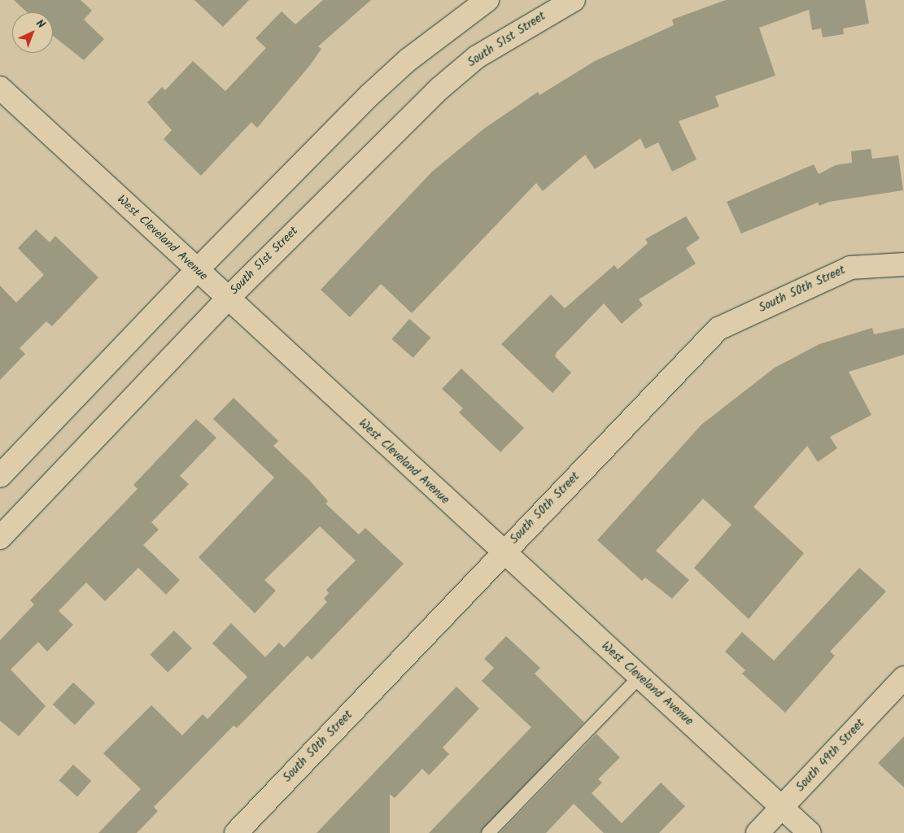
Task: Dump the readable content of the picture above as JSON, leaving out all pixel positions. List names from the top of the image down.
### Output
{
  "streets": {
    "street": [
      "South 51st Street",
      "West Cleveland Avenue",
      "South 50th Street",
      "South 49th Street"
    ]
  },
  "crossings": [
    ["South 51st Street", "West Cleveland Avenue"],
    ["West Cleveland Avenue", "South 50th Street"],
    ["West Cleveland Avenue", "South 49th Street"]
  ],
  "north": "top right"
}
